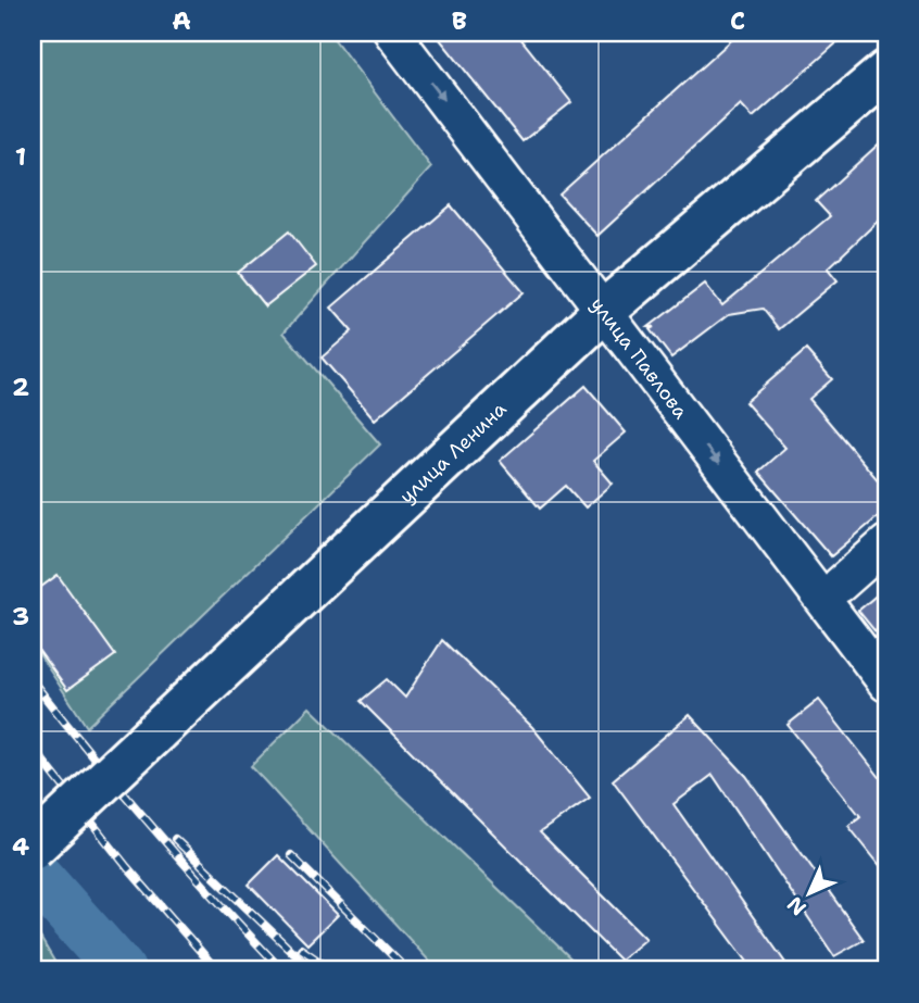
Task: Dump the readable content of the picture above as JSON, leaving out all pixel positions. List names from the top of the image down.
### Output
{
  "streets": {
    "main road": ["улица Ленина"],
    "street": ["улица Павлова"]
  },
  "crossings": [
    ["улица Павлова", "улица Ленина"]
  ],
  "one_way": ["улица Павлова"],
  "north": "bottom left",
  "grid": {
    "columns": ["A", "B", "C"],
    "rows": [
      "1",
      "2",
      "3",
      "4"
    ]
  }
}
